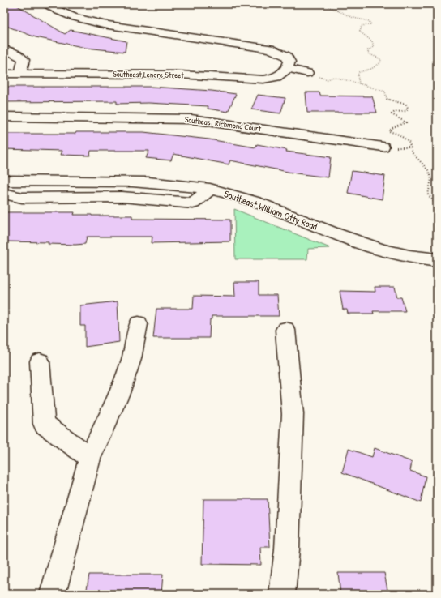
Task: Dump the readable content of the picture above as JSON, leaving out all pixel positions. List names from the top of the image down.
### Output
{
  "streets": {
    "street": ["Southeast Lenore Street", "Southeast Richmond Court", "Southeast William Otty Road"]
  }
}
